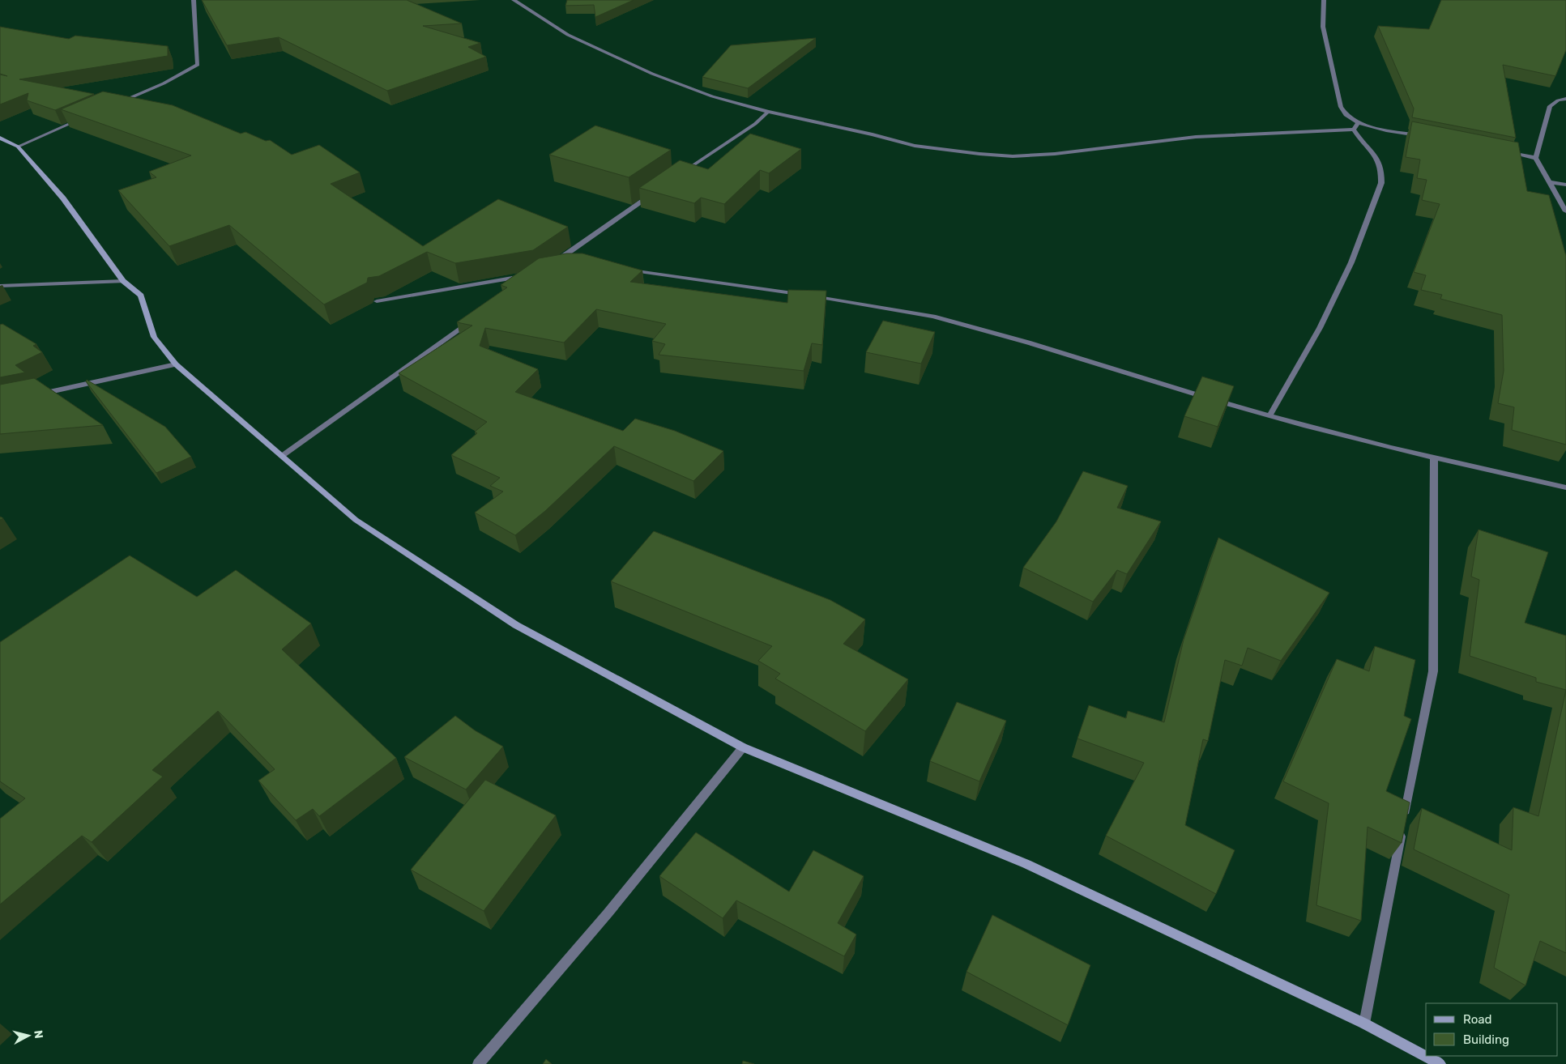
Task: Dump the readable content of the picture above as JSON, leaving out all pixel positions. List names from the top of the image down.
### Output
{
  "legend": ["Road", "Building"],
  "north": "right"
}
